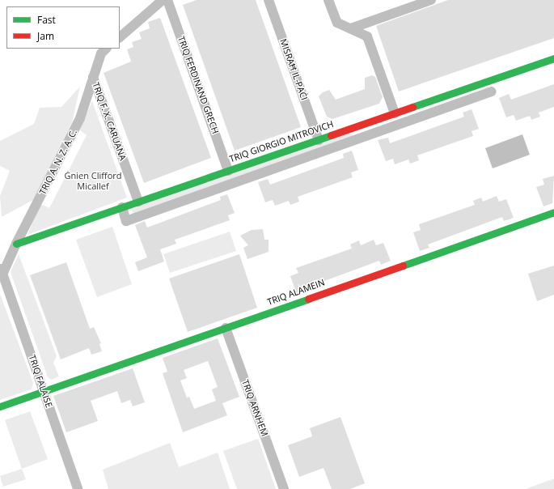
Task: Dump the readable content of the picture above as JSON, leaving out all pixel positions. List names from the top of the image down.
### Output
{
  "streets": {
    "street": [
      "MISRAĦ IL-PAĊI",
      "TRIQ FERDINAND GRECH",
      "TRIQ F. X. CARUANA",
      "TRIQ GIORGIO MITROVICH",
      "TRIQ A. N. Z. A. C.",
      "TRIQ ALAMEIN",
      "TRIQ FALAISE",
      "TRIQ ARNHEM"
    ]
  },
  "crossings": [
    ["MISRAĦ IL-PAĊI", "TRIQ GIORGIO MITROVICH"],
    ["TRIQ FERDINAND GRECH", "TRIQ GIORGIO MITROVICH"],
    ["TRIQ F. X. CARUANA", "TRIQ GIORGIO MITROVICH"],
    ["TRIQ F. X. CARUANA", "TRIQ A. N. Z. A. C."],
    ["TRIQ GIORGIO MITROVICH", "TRIQ A. N. Z. A. C."],
    ["TRIQ A. N. Z. A. C.", "TRIQ FALAISE"],
    ["TRIQ ALAMEIN", "TRIQ FALAISE"],
    ["TRIQ ALAMEIN", "TRIQ ARNHEM"]
  ],
  "parks": ["Ġnien Clifford Micallef"],
  "legend": ["Fast", "Jam"]
}
